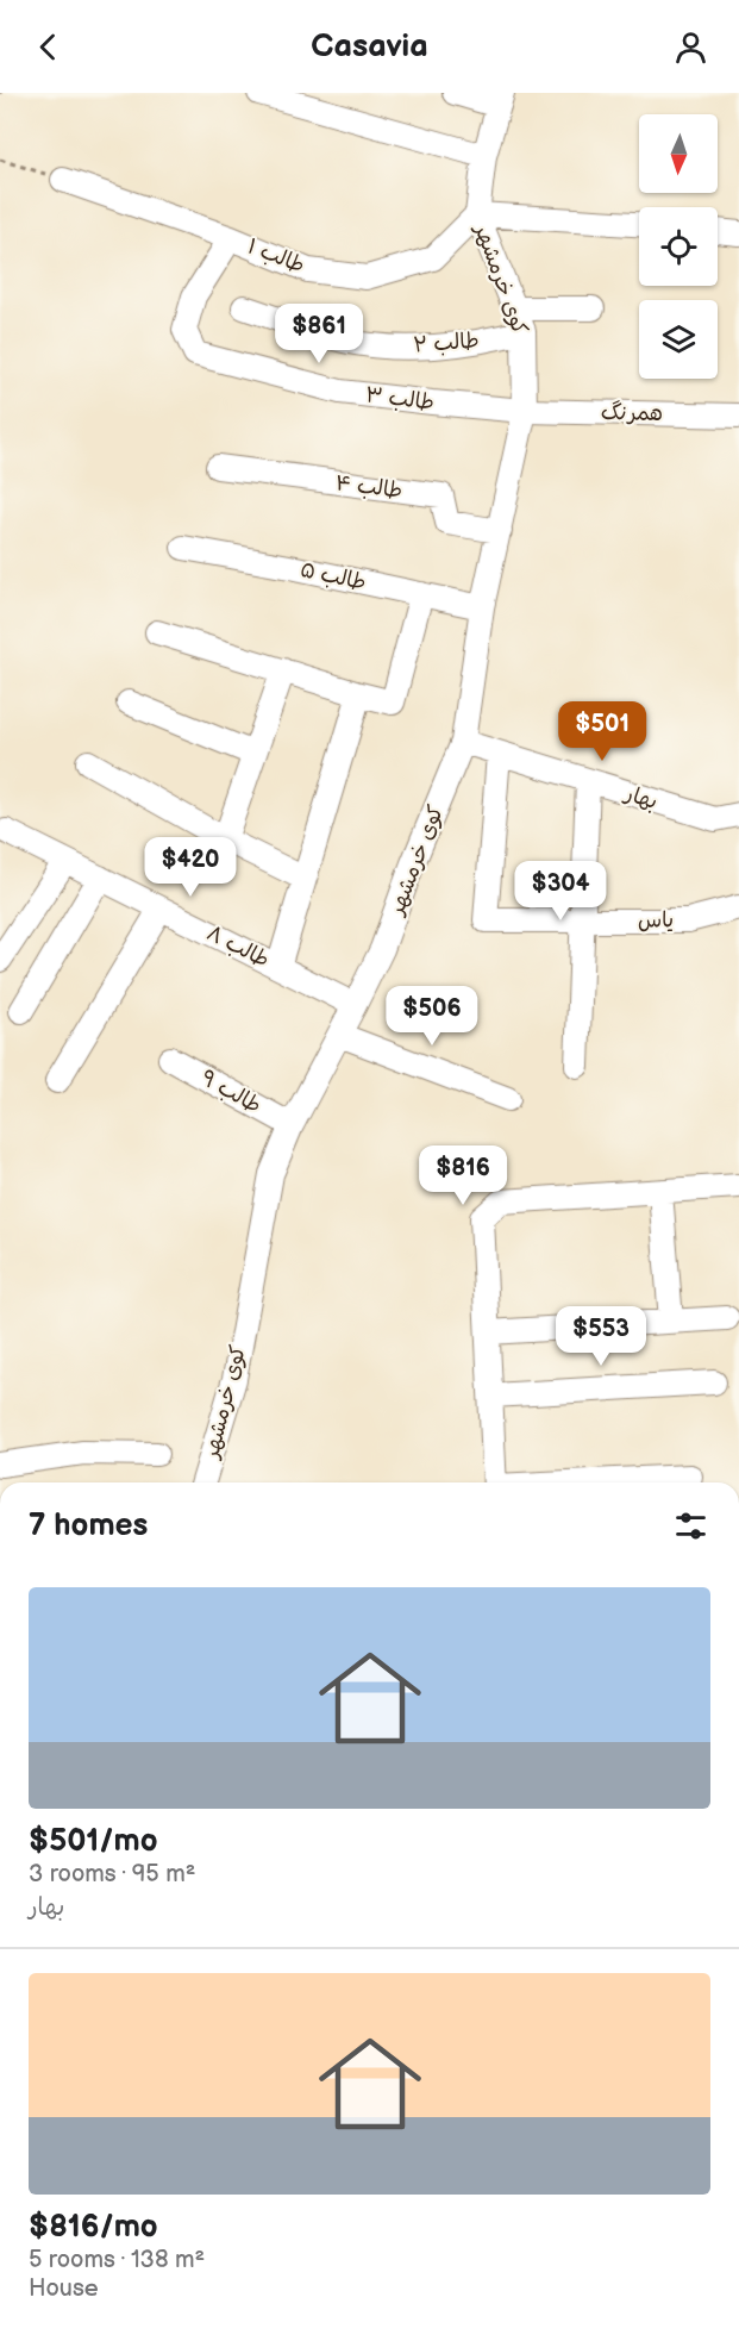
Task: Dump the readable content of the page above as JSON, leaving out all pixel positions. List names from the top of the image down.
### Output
{
  "streets": {
    "street": [
      "طالب ۱",
      "کوی خرمشهر",
      "طالب ۲",
      "طالب ۳",
      "همرنگ",
      "طالب ۴",
      "طالب ۵",
      "بهار",
      "یاس",
      "طالب ۸",
      "طالب ۹"
    ]
  },
  "crossings": [
    ["طالب ۱", "کوی خرمشهر"],
    ["طالب ۱", "طالب ۳"],
    ["کوی خرمشهر", "طالب ۲"],
    ["کوی خرمشهر", "طالب ۳"],
    ["کوی خرمشهر", "همرنگ"],
    ["کوی خرمشهر", "طالب ۴"],
    ["کوی خرمشهر", "طالب ۵"],
    ["کوی خرمشهر", "بهار"],
    ["کوی خرمشهر", "طالب ۸"],
    ["کوی خرمشهر", "طالب ۹"],
    ["طالب ۳", "همرنگ"],
    ["بهار", "یاس"]
  ],
  "north": "bottom",
  "page": {
    "header": "Casavia",
    "price": [
      "$861",
      "$501",
      "$420",
      "$304",
      "$506",
      "$816",
      "$553"
    ],
    "heading": "7 homes",
    "list": [
      {
        "name": "$501/mo",
        "note": "3 rooms · 95 m² · بهار"
      },
      {
        "name": "$816/mo",
        "note": "5 rooms · 138 m² · House"
      }
    ]
  }
}
